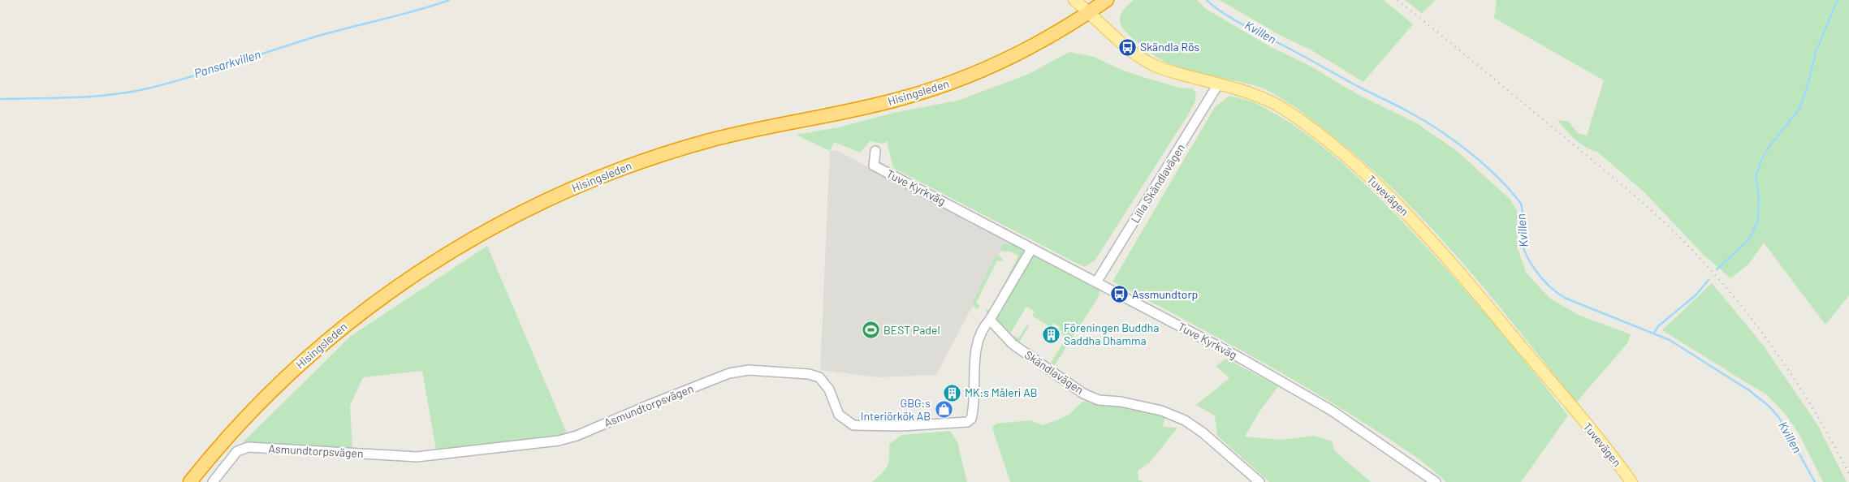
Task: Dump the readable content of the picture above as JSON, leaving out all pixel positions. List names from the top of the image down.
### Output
{
  "streets": {
    "highway": ["Hisingsleden"],
    "main road": ["Tuvevägen"],
    "street": [
      "Lilla Skändlavägen",
      "Tuve Kyrkväg",
      "Skändlavägen",
      "Asmundtorpsvägen"
    ]
  },
  "crossings": [
    ["Hisingsleden", "Tuvevägen"],
    ["Lilla Skändlavägen", "Tuve Kyrkväg"],
    ["Lilla Skändlavägen", "Tuvevägen"],
    ["Skändlavägen", "Asmundtorpsvägen"]
  ],
  "water": ["Kvillen", "Pansarkvillen"],
  "places": {
    "bus stop": ["Skändla Rös", "Assmundtorp"],
    "sports": ["BEST Padel"],
    "building": ["Föreningen Buddha Saddha Dhamma", "MK:s Måleri AB"],
    "shop": ["GBG:s Interiörkök AB"]
  }
}
